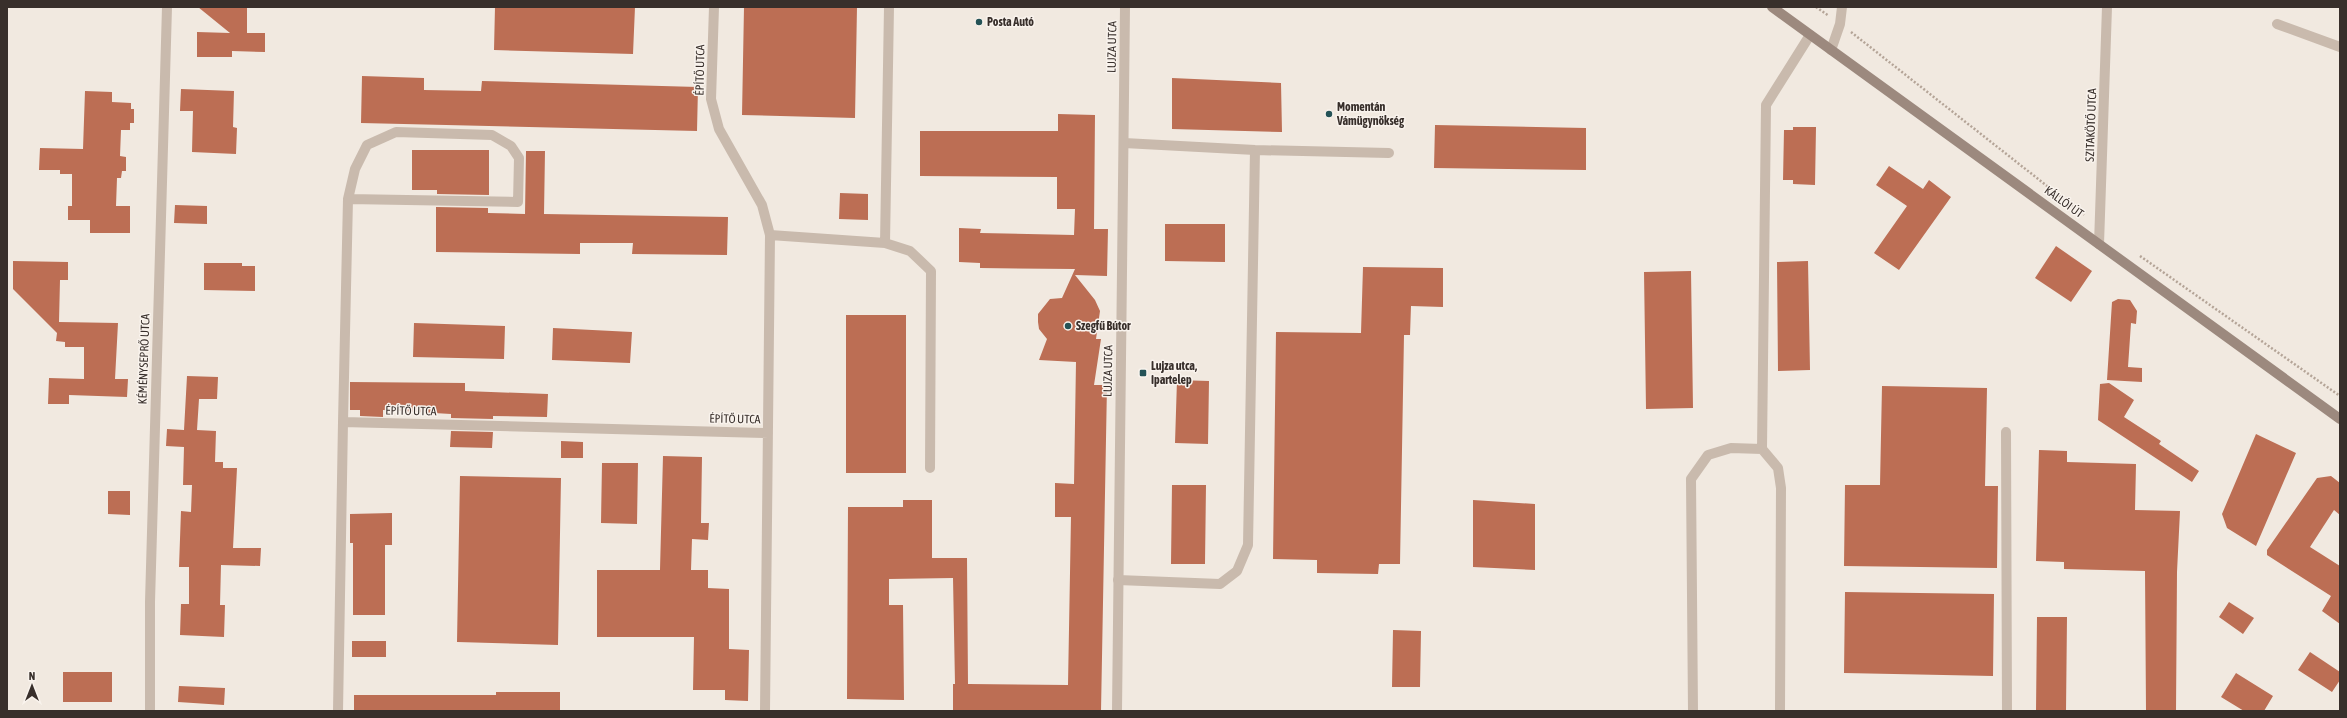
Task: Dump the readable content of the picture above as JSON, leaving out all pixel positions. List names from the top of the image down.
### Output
{
  "streets": {
    "main road": ["KÁLLÓI ÚT"],
    "street": [
      "LUJZA UTCA",
      "ÉPÍTŐ UTCA",
      "SZITAKÖTŐ UTCA",
      "KÉMÉNYSEPRŐ UTCA"
    ]
  },
  "crossings": [
    ["SZITAKÖTŐ UTCA", "KÁLLÓI ÚT"]
  ],
  "places": {
    "other": ["Posta Autó", "Momentán Vámügynökség", "Szegfű Bútor"],
    "transit": ["Lujza utca, Ipartelep"]
  },
  "north": "top"
}
